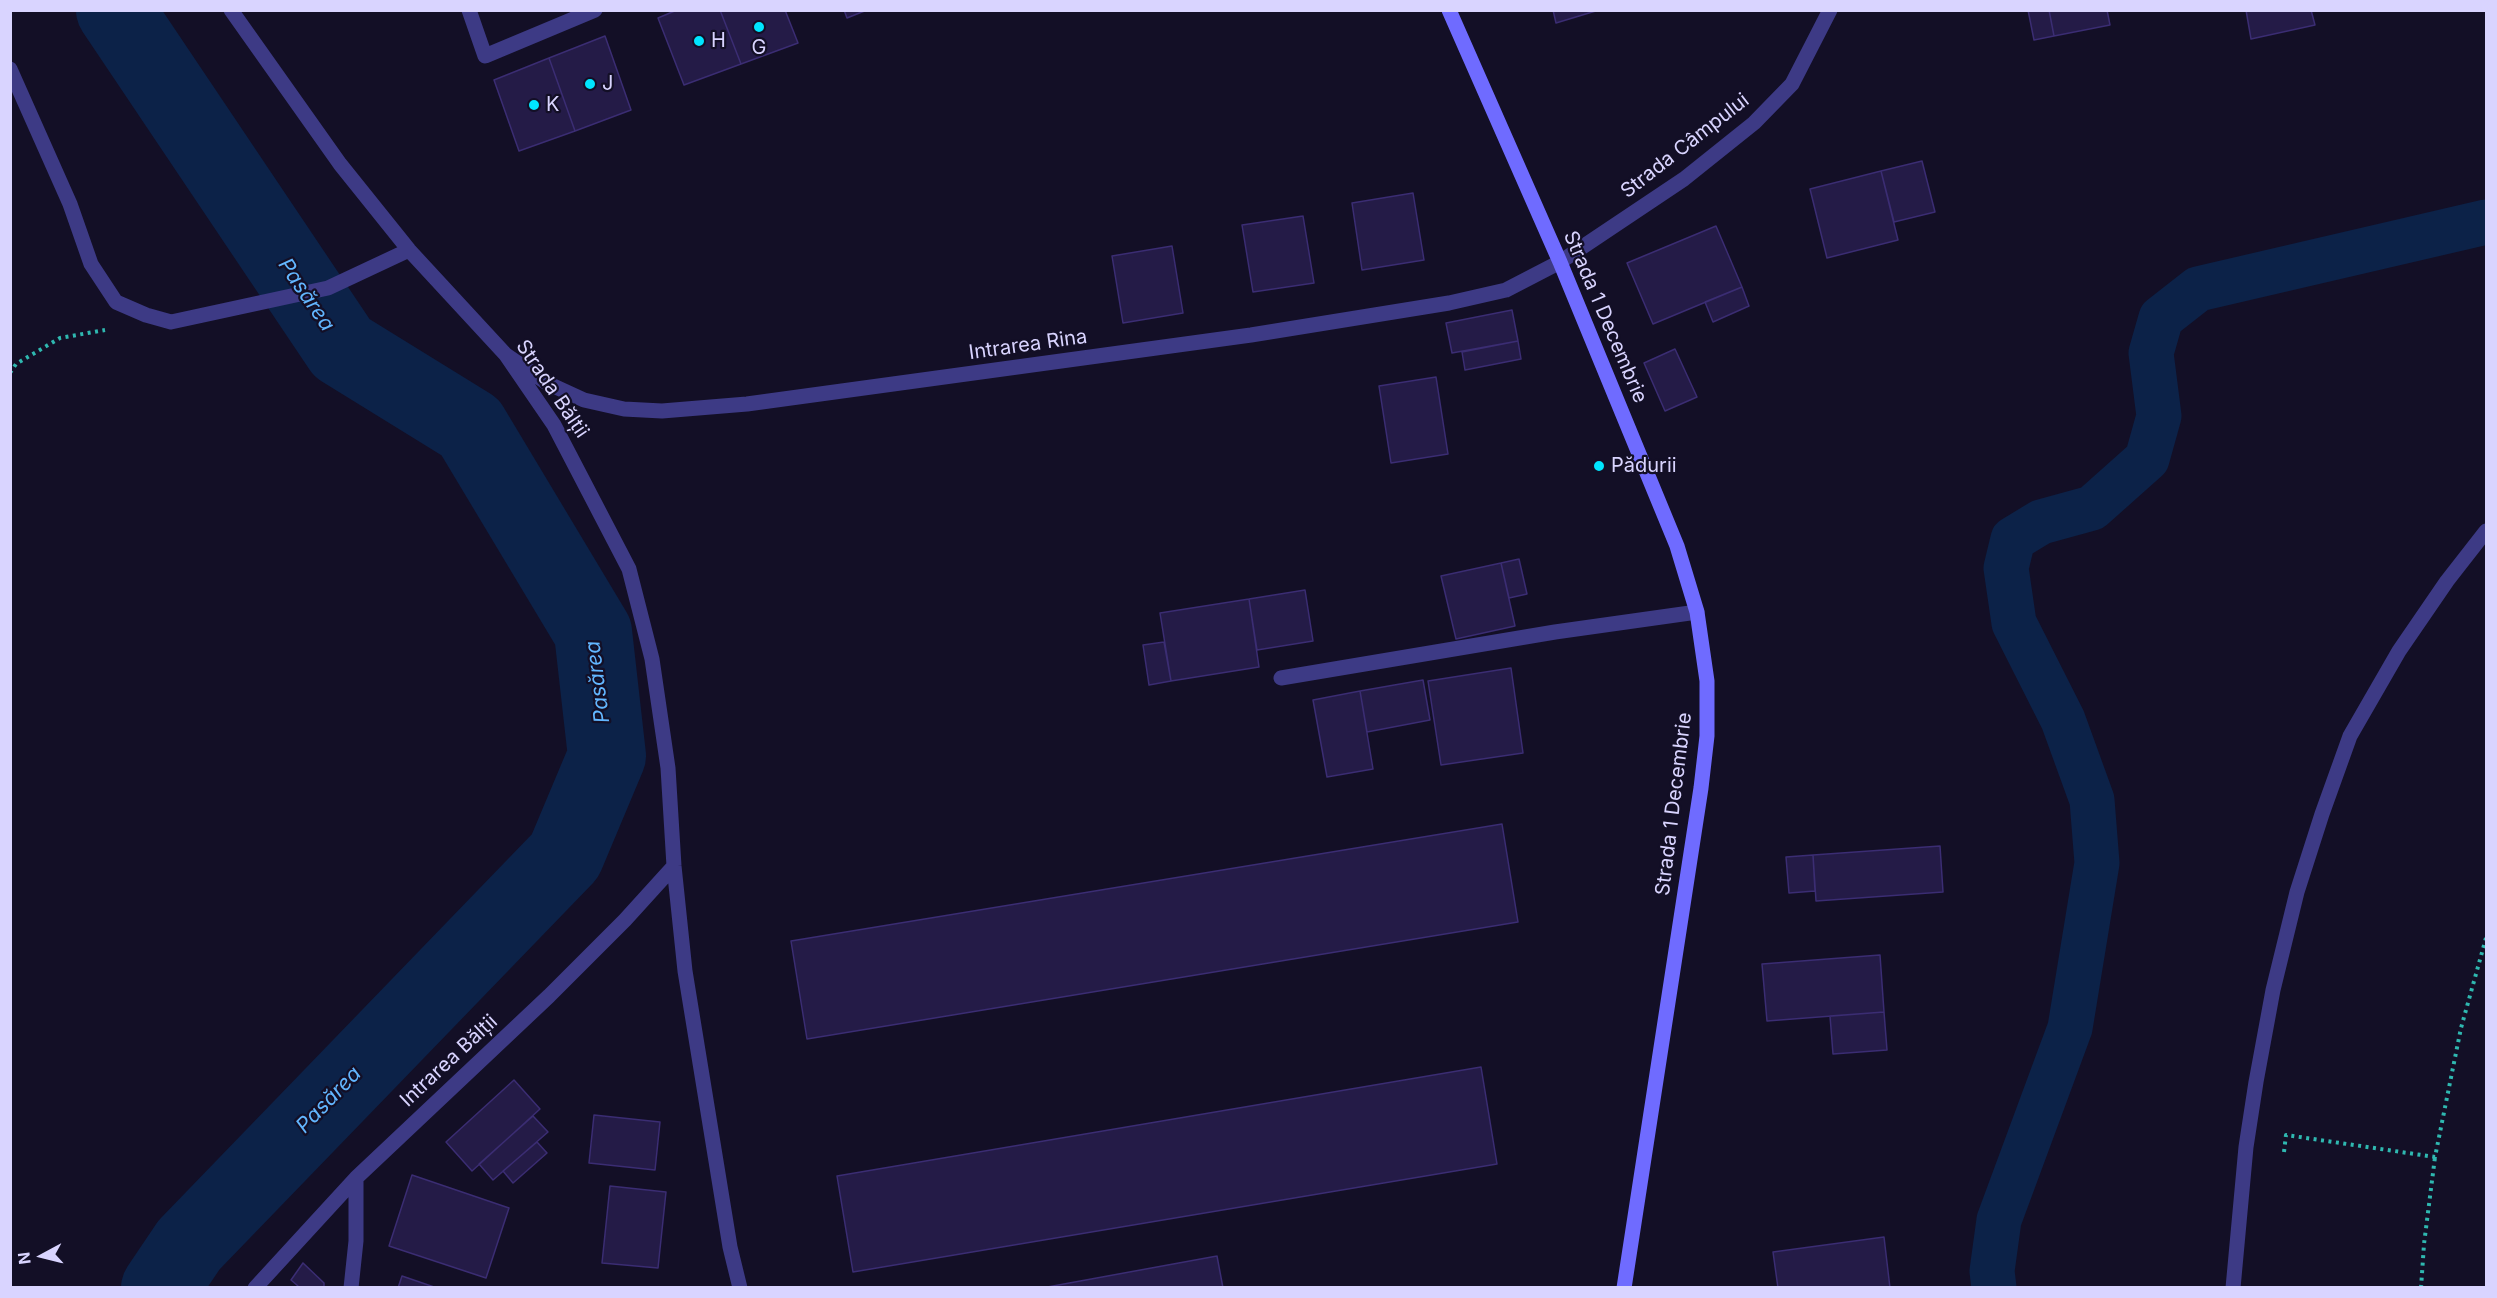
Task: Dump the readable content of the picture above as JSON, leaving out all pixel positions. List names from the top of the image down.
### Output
{
  "streets": {
    "main road": ["Strada 1 Decembrie"],
    "street": [
      "Strada Câmpului",
      "Intrarea Rina",
      "Strada Bălții",
      "Intrarea Bălții"
    ]
  },
  "crossings": [
    ["Strada Câmpului", "Strada 1 Decembrie"],
    ["Strada Câmpului", "Intrarea Rina"],
    ["Strada 1 Decembrie", "Intrarea Rina"],
    ["Intrarea Rina", "Strada Bălții"],
    ["Strada Bălții", "Intrarea Bălții"]
  ],
  "water": ["Pasărea"],
  "places": [
    "G",
    "H",
    "J",
    "K",
    "Pădurii"
  ],
  "north": "left"
}
